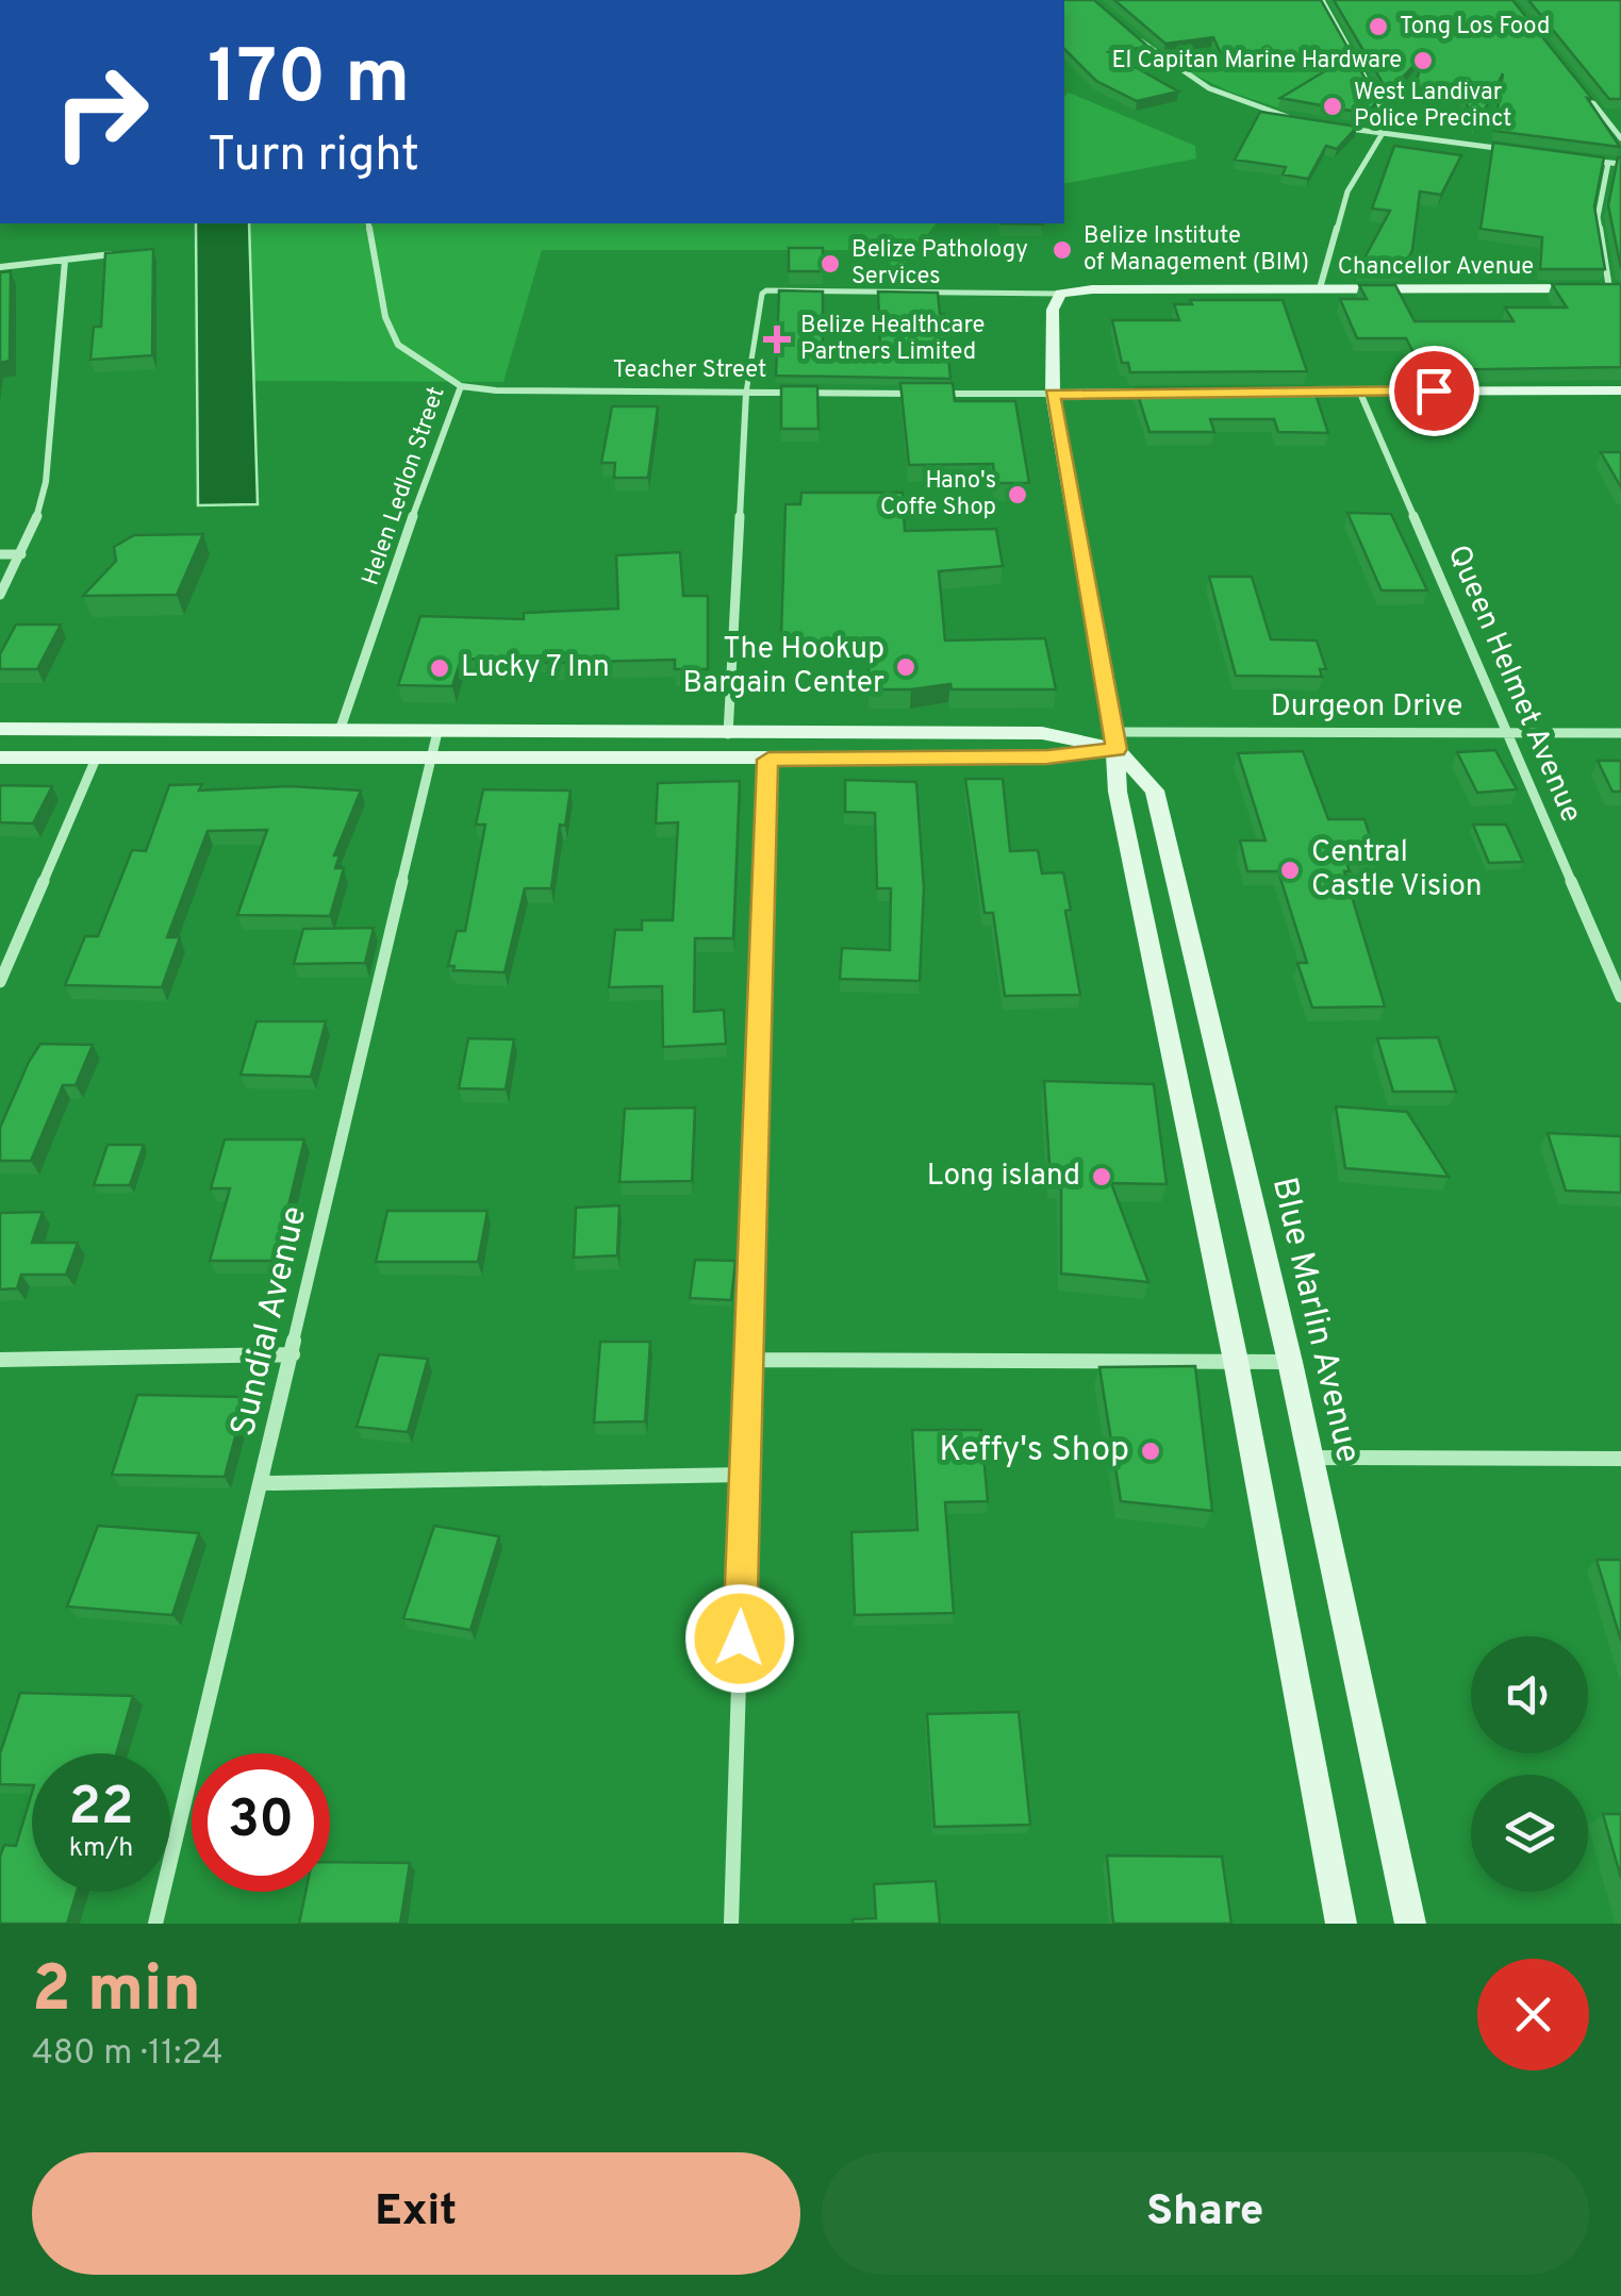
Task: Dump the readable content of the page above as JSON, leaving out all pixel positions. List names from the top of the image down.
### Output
{
  "streets": {
    "street": [
      "Chancellor Avenue",
      "Teacher Street",
      "Helen Ledlon Street",
      "Queen Helmet Avenue",
      "Durgeon Drive",
      "Blue Marlin Avenue",
      "Sundial Avenue"
    ]
  },
  "crossings": [
    ["Teacher Street", "Helen Ledlon Street"],
    ["Queen Helmet Avenue", "Durgeon Drive"],
    ["Durgeon Drive", "Blue Marlin Avenue"]
  ],
  "places": {
    "other": [
      "Tong Los Food",
      "El Capitan Marine Hardware",
      "West Landivar Police Precinct",
      "Belize Institute of Management (BIM)",
      "Belize Pathology Services",
      "Hano's Coffe Shop",
      "The Hookup Bargain Center",
      "Lucky 7 Inn",
      "Central Castle Vision",
      "Long island",
      "Keffy's Shop"
    ],
    "health": ["Belize Healthcare Partners Limited"]
  },
  "page": {
    "turn": ["170 m", "Turn right"],
    "speed": "22 km/h",
    "limit": "30",
    "heading": ["2 min", "480 m · 11:24"],
    "buttons": ["Exit", "Share"]
  }
}
